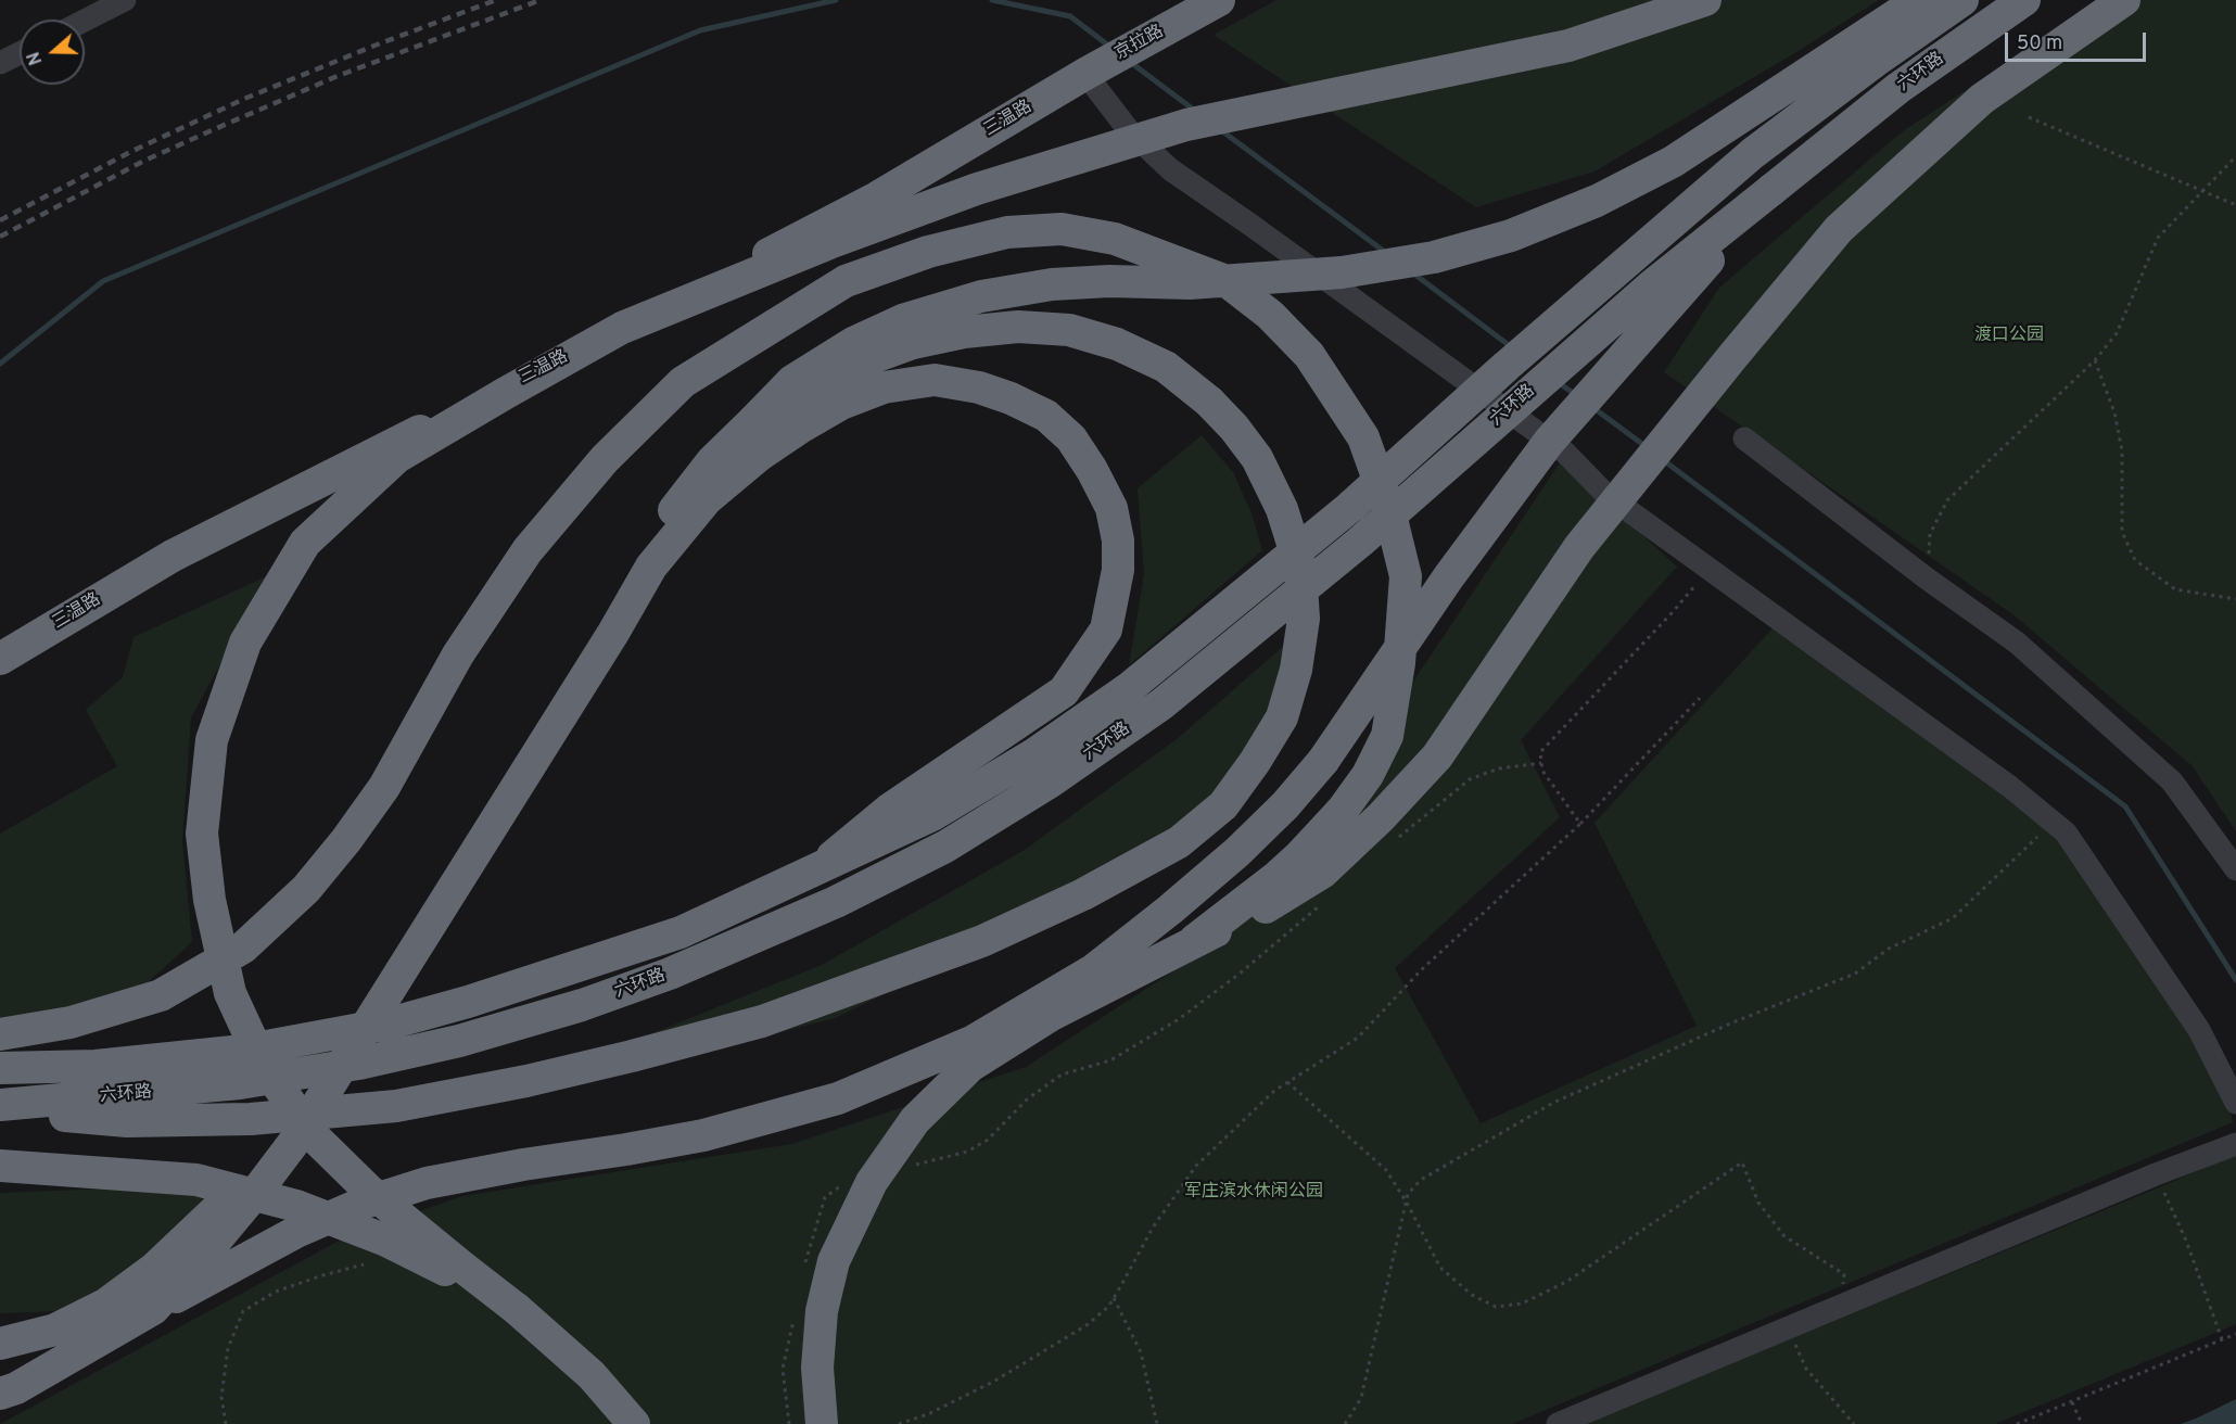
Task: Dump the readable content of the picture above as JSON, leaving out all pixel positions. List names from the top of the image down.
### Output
{
  "streets": {
    "highway": ["京拉路", "六环路", "三温路"]
  },
  "crossings": [
    ["京拉路", "三温路"]
  ],
  "parks": ["渡口公园", "军庄滨水休闲公园"],
  "scale_bar": "50 m",
  "north": "left"
}
